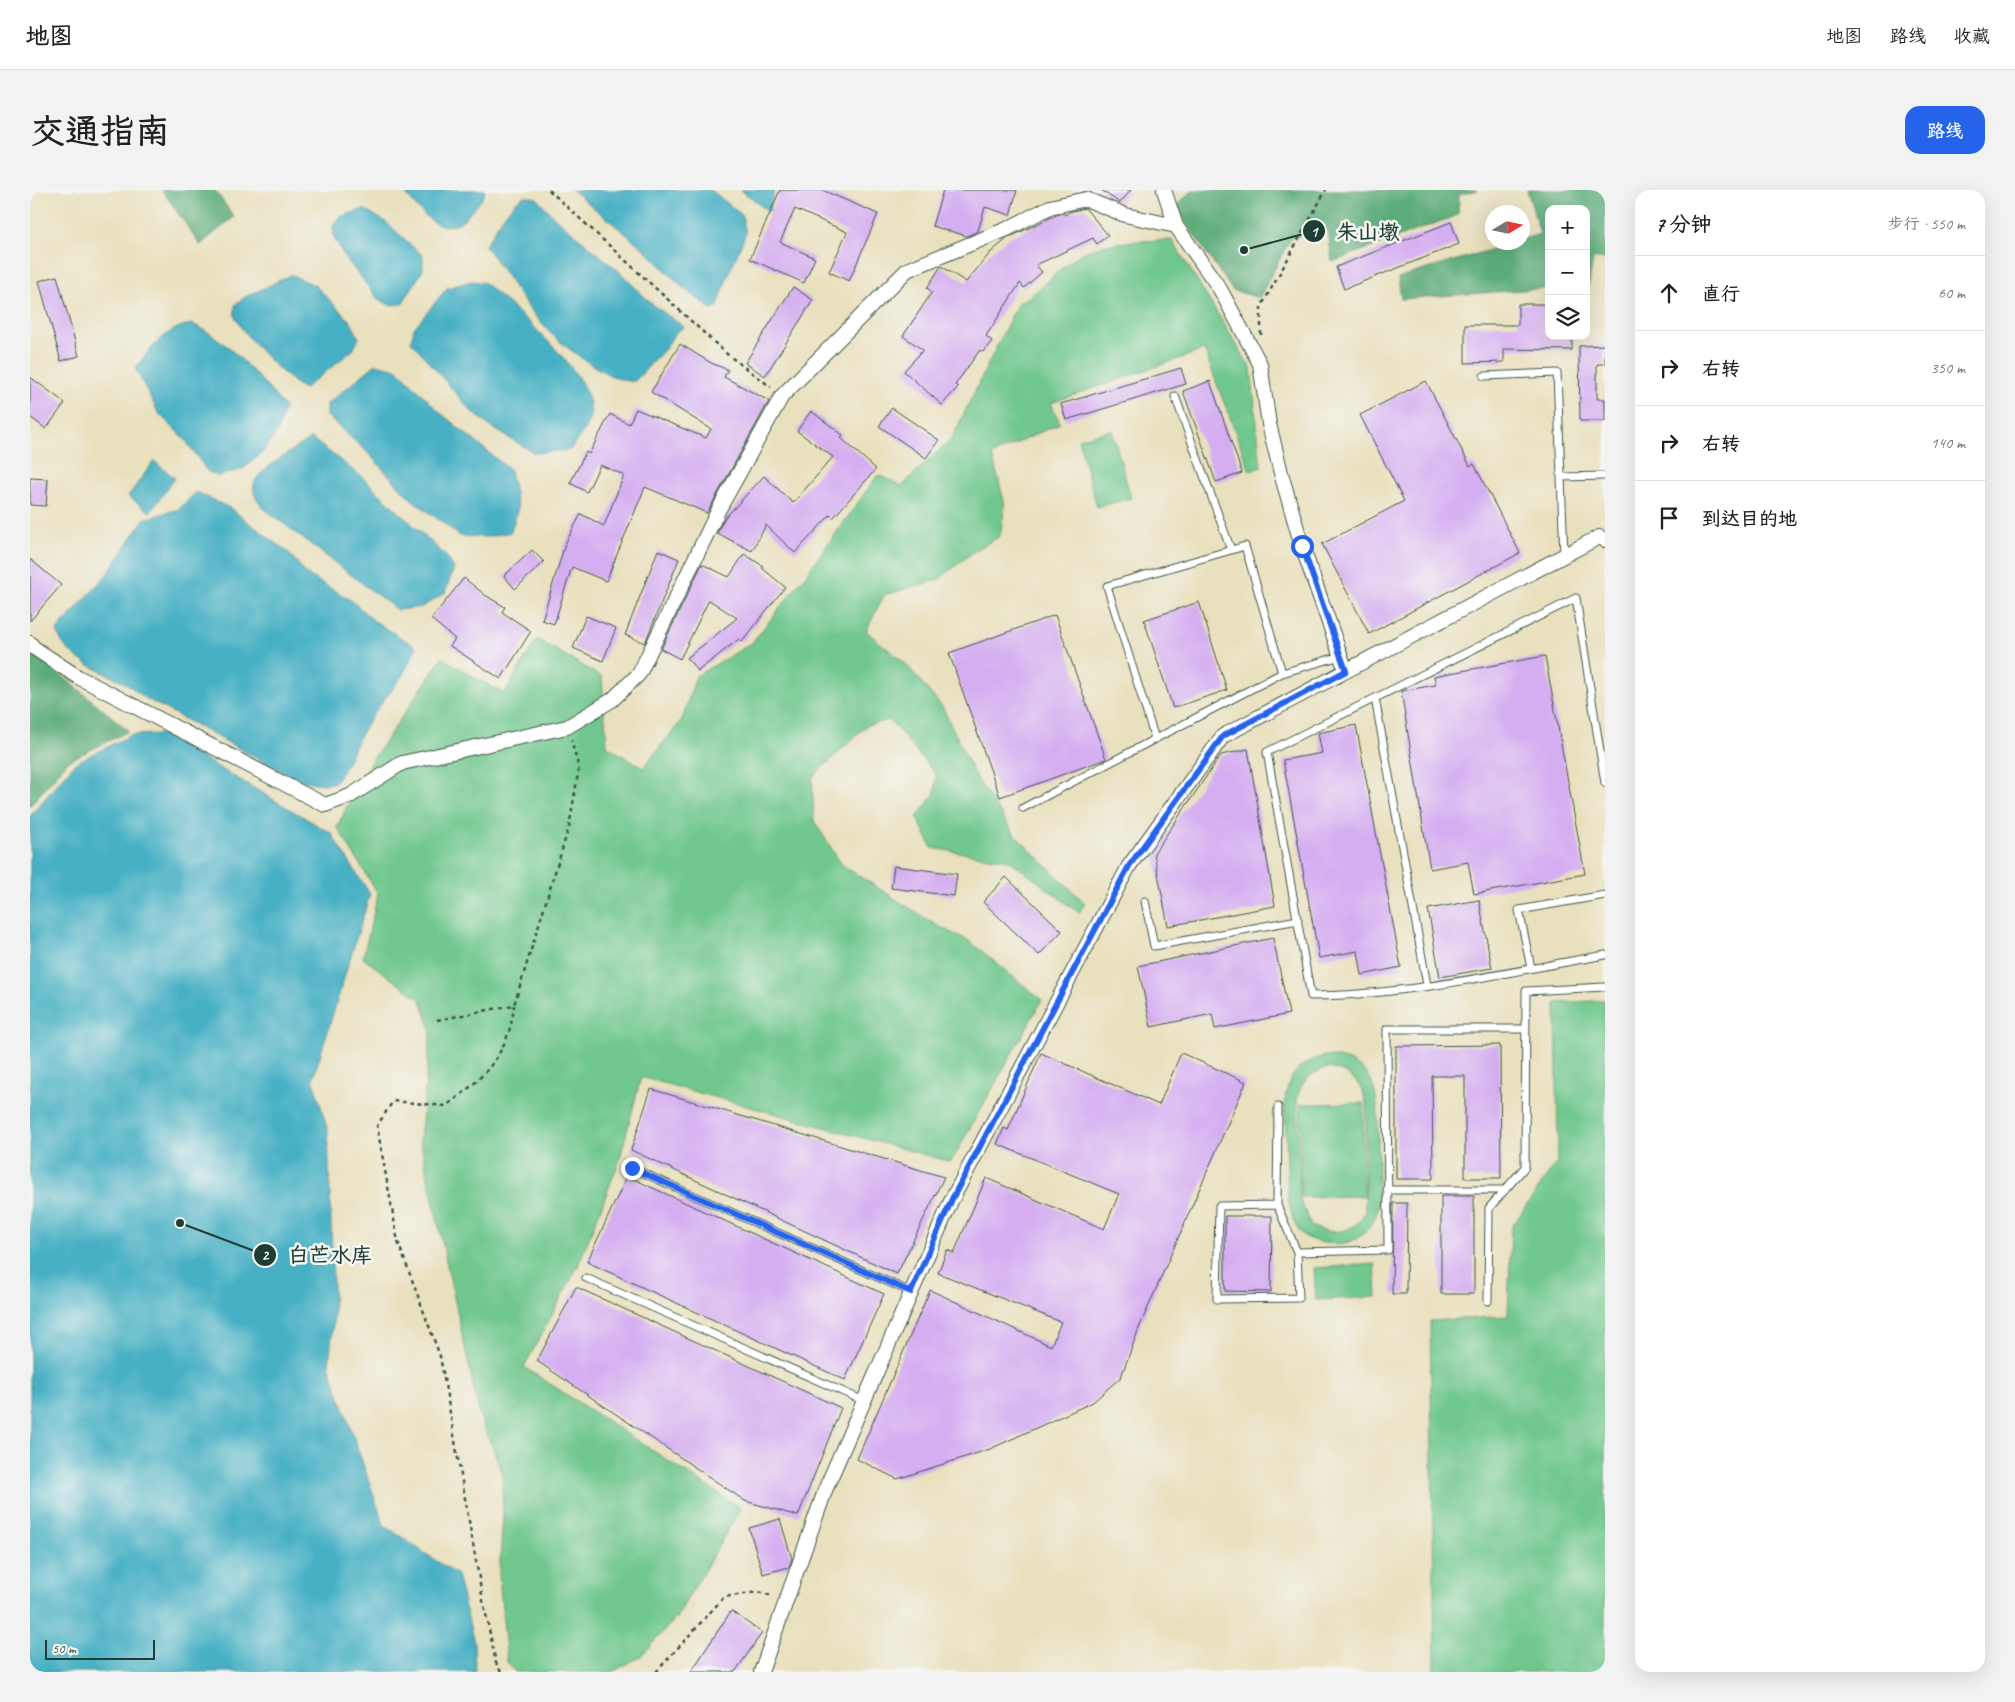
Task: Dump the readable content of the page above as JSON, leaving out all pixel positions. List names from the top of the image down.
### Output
{
  "places": ["朱山墩", "白芒水库"],
  "scale_bar": "50 m",
  "north": "right",
  "page": {
    "header": "地图",
    "nav": ["地图", "路线", "收藏"],
    "buttons": "路线",
    "title": "交通指南",
    "heading": ["7 分钟", "步行 · 550 m"],
    "map_buttons": ["+", "−"],
    "list": [
      ["直行", "60 m"],
      ["右转", "350 m"],
      ["右转", "140 m"],
      "到达目的地"
    ],
    "scale": "50 m"
  }
}
